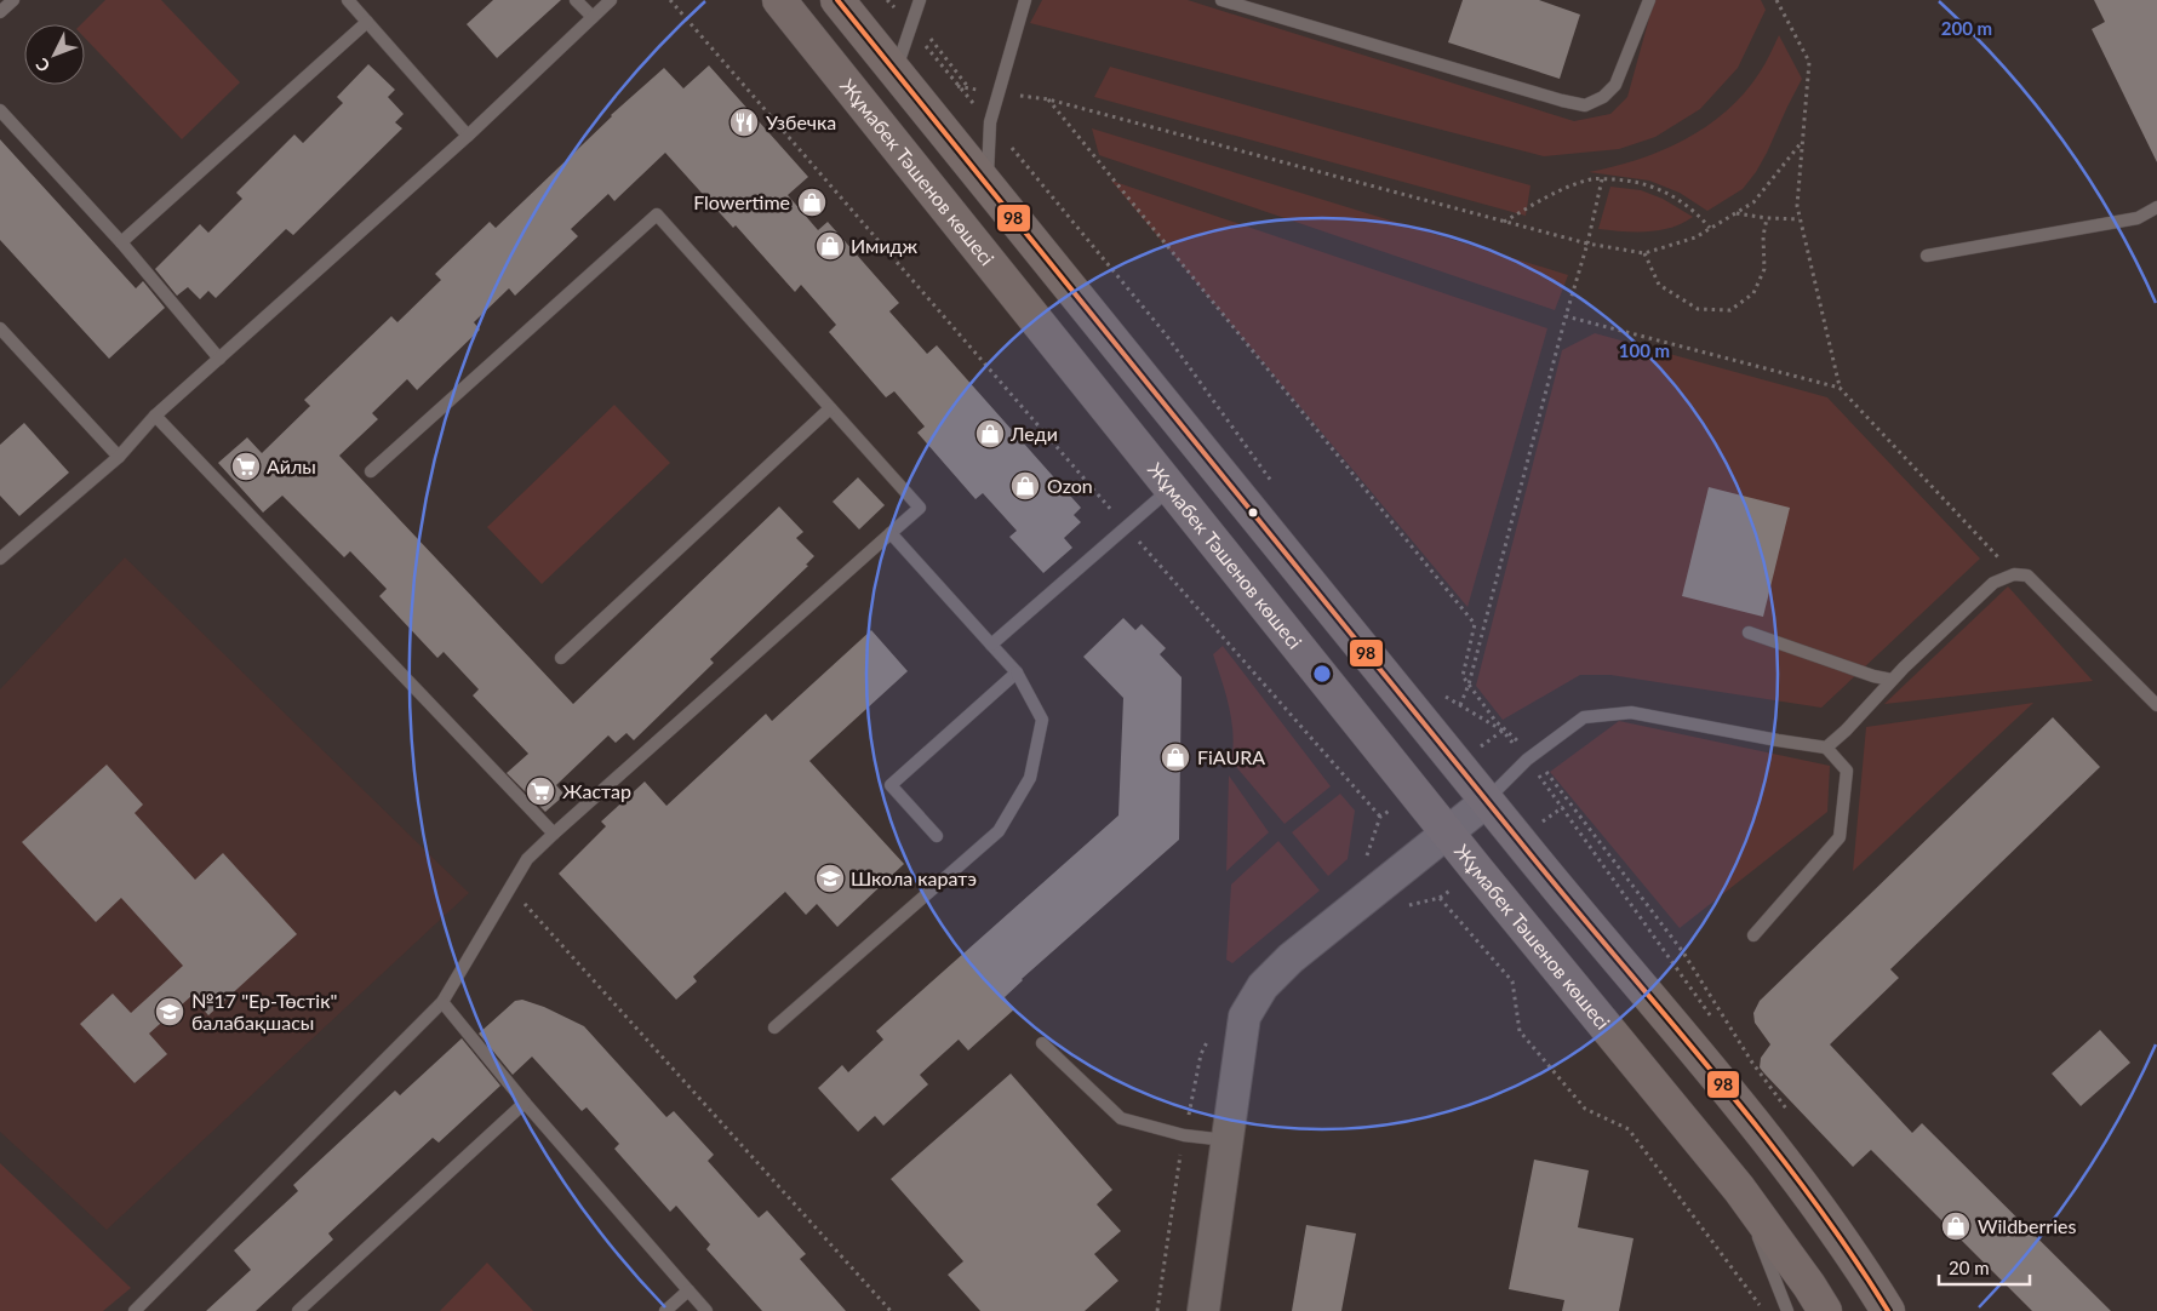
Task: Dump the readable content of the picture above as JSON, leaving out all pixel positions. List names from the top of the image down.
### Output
{
  "streets": {
    "main road": ["Жұмабек Тәшенов көшесі"]
  },
  "places": {
    "restaurant": ["Узбечка"],
    "shop": [
      "Flowertime",
      "Имидж",
      "Леди",
      "Ozon",
      "FiAURA",
      "Wildberries"
    ],
    "supermarket": ["Айлы", "Жастар"],
    "school or university": ["Школа каратэ", "№17 \"Ер-Төстік\" балабақшасы"]
  },
  "lines": ["transit line 98"],
  "scale_bar": "20 m",
  "north": "bottom left",
  "rings": ["200 m", "100 m"]
}
